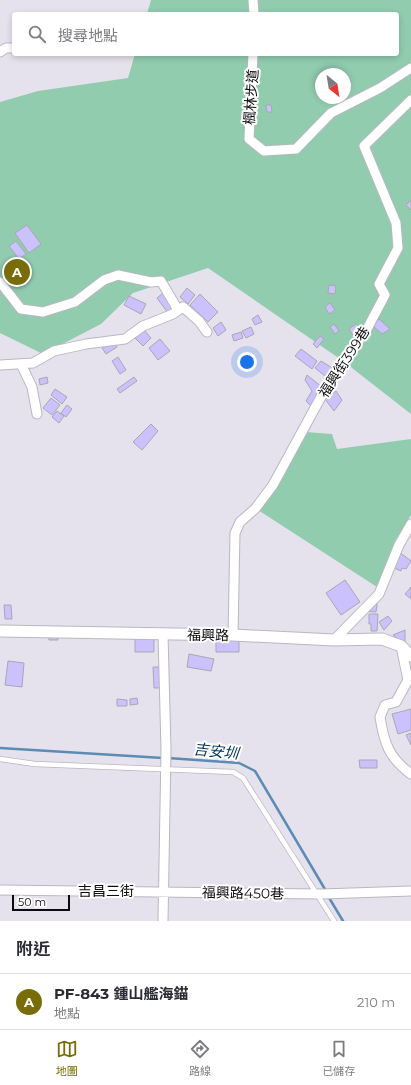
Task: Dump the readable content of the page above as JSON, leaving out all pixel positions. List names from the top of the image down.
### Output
{
  "streets": {
    "street": [
      "楓林步道",
      "福興街399巷",
      "福興路",
      "吉昌三街",
      "福興路450巷"
    ]
  },
  "crossings": [
    ["福興街399巷", "福興路"],
    ["吉昌三街", "福興路450巷"]
  ],
  "water": ["吉安圳"],
  "scale_bar": "50 m",
  "north": "bottom right",
  "page": {
    "search": "搜尋地點",
    "pins": "A",
    "scale": "50 m",
    "heading": "附近",
    "list": [
      {
        "mark": "A",
        "name": "PF-843 鍾山艦海錨",
        "note": "地點",
        "value": "210 m"
      }
    ],
    "nav": ["地圖", "路線", "已儲存"]
  }
}
